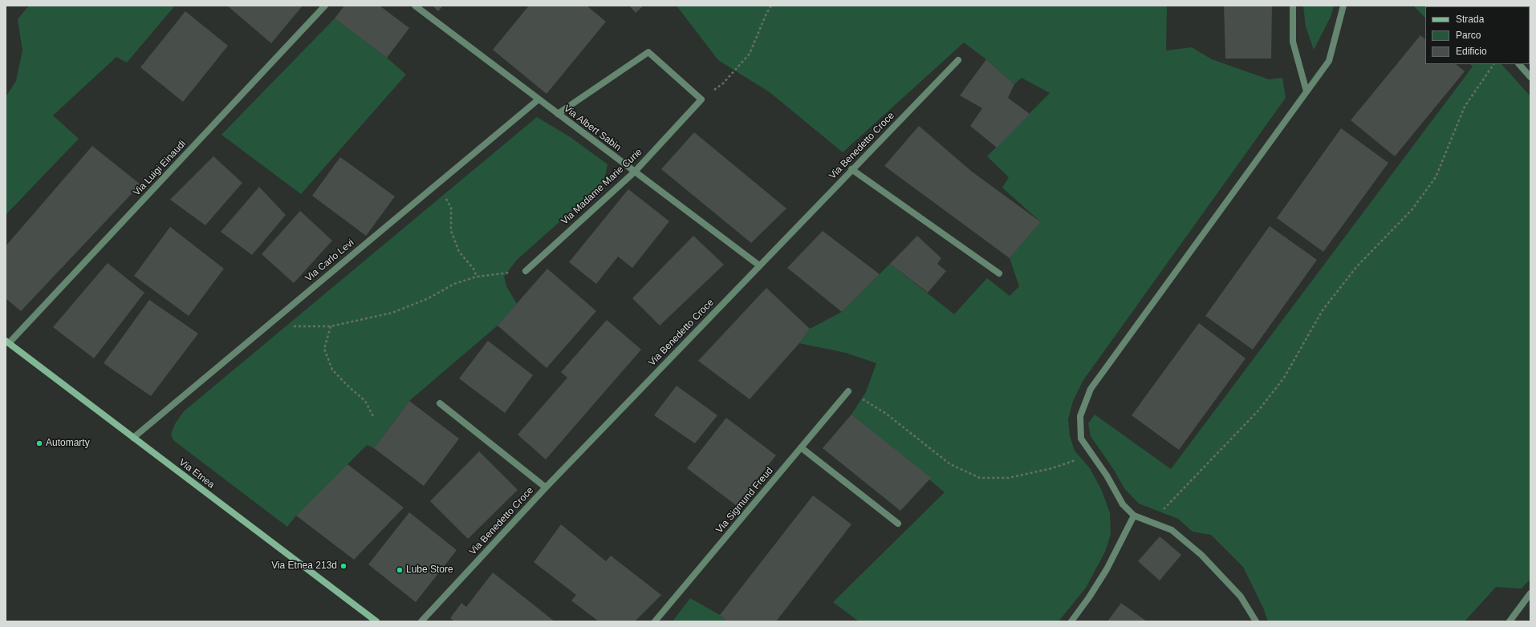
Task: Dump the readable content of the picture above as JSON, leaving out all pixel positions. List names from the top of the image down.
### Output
{
  "streets": {
    "main road": ["Via Etnea"],
    "street": [
      "Via Albert Sabin",
      "Via Benedetto Croce",
      "Via Luigi Einaudi",
      "Via Madame Marie Curie",
      "Via Carlo Levi",
      "Via Sigmund Freud"
    ]
  },
  "crossings": [
    ["Via Albert Sabin", "Via Benedetto Croce"],
    ["Via Albert Sabin", "Via Madame Marie Curie"],
    ["Via Albert Sabin", "Via Carlo Levi"],
    ["Via Luigi Einaudi", "Via Etnea"],
    ["Via Carlo Levi", "Via Etnea"]
  ],
  "places": ["Automarty", "Via Etnea 213d", "Lube Store"],
  "legend": ["Strada", "Parco", "Edificio"]
}
